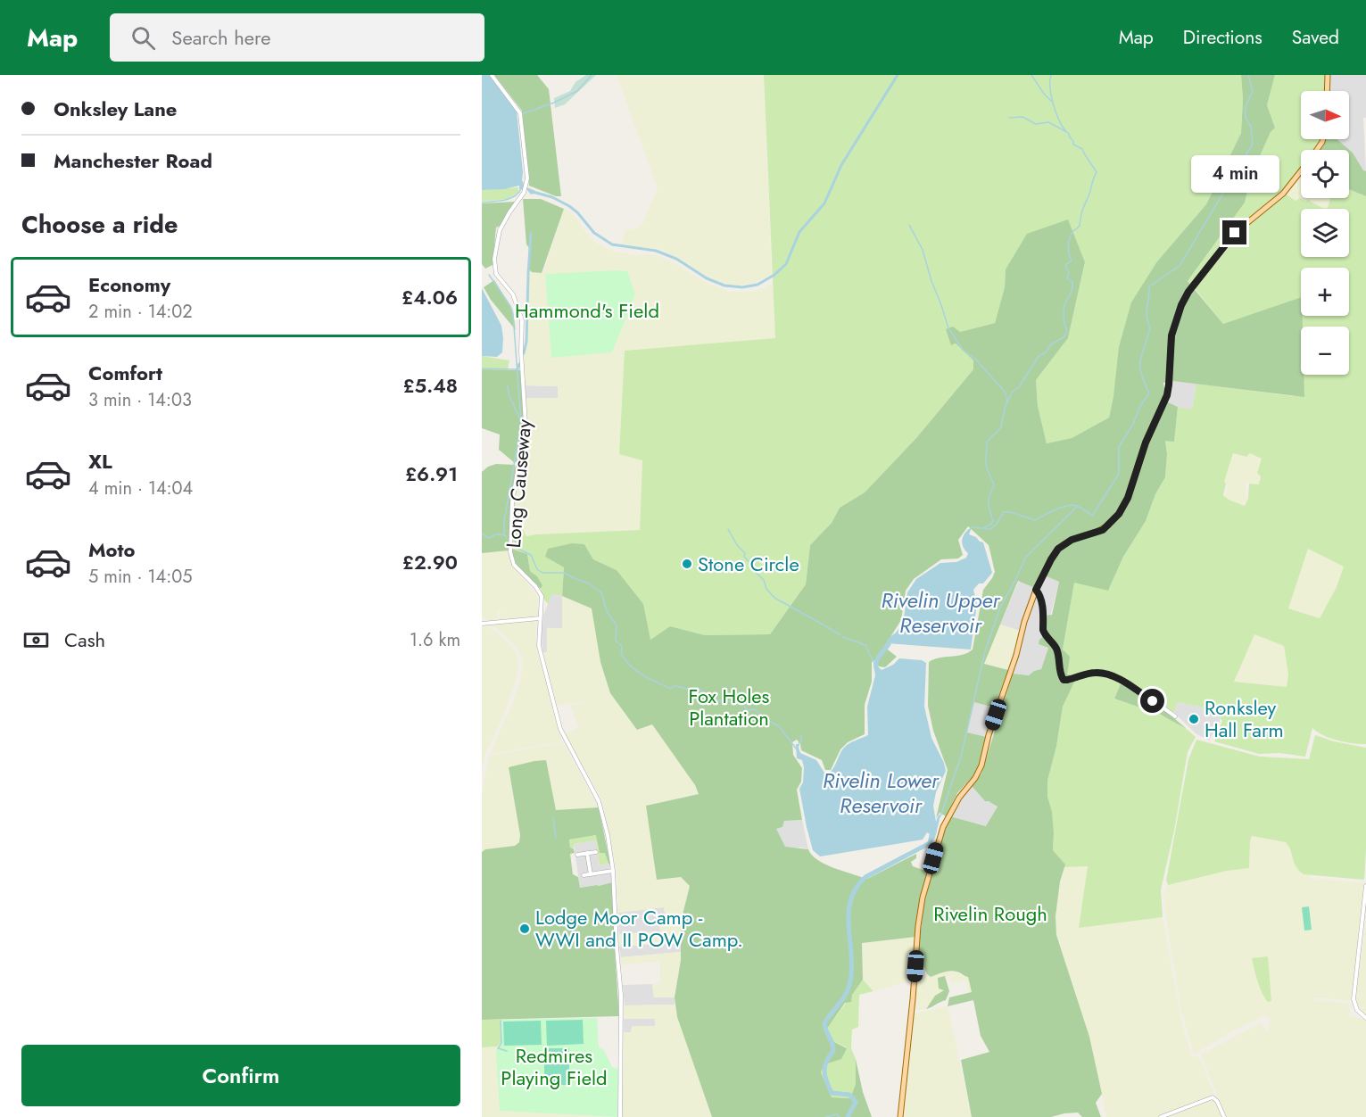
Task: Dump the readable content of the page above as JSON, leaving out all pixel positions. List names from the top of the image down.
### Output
{
  "streets": {
    "street": ["Long Causeway"]
  },
  "water": ["Rivelin Upper Reservoir", "Rivelin Lower Reservoir"],
  "parks": [
    "Hammond's Field",
    "Fox Holes Plantation",
    "Rivelin Rough",
    "Redmires Playing Field"
  ],
  "places": ["Stone Circle", "Ronksley Hall Farm", "Lodge Moor Camp - WWI and II POW Camp."],
  "north": "right",
  "page": {
    "header": "Map",
    "search": "Search here",
    "nav": ["Map", "Directions", "Saved"],
    "banner": ["Onksley Lane", "Manchester Road"],
    "map_buttons": ["+", "−"],
    "bubble": "4 min",
    "heading": "Choose a ride",
    "list": [
      {
        "name": "Economy",
        "note": "2 min · 14:02",
        "value": "£4.06"
      },
      {
        "name": "Comfort",
        "note": "3 min · 14:03",
        "value": "£5.48"
      },
      {
        "name": "XL",
        "note": "4 min · 14:04",
        "value": "£6.91"
      },
      {
        "name": "Moto",
        "note": "5 min · 14:05",
        "value": "£2.90"
      }
    ],
    "pay": ["Cash", "1.6 km"],
    "buttons": "Confirm"
  }
}
